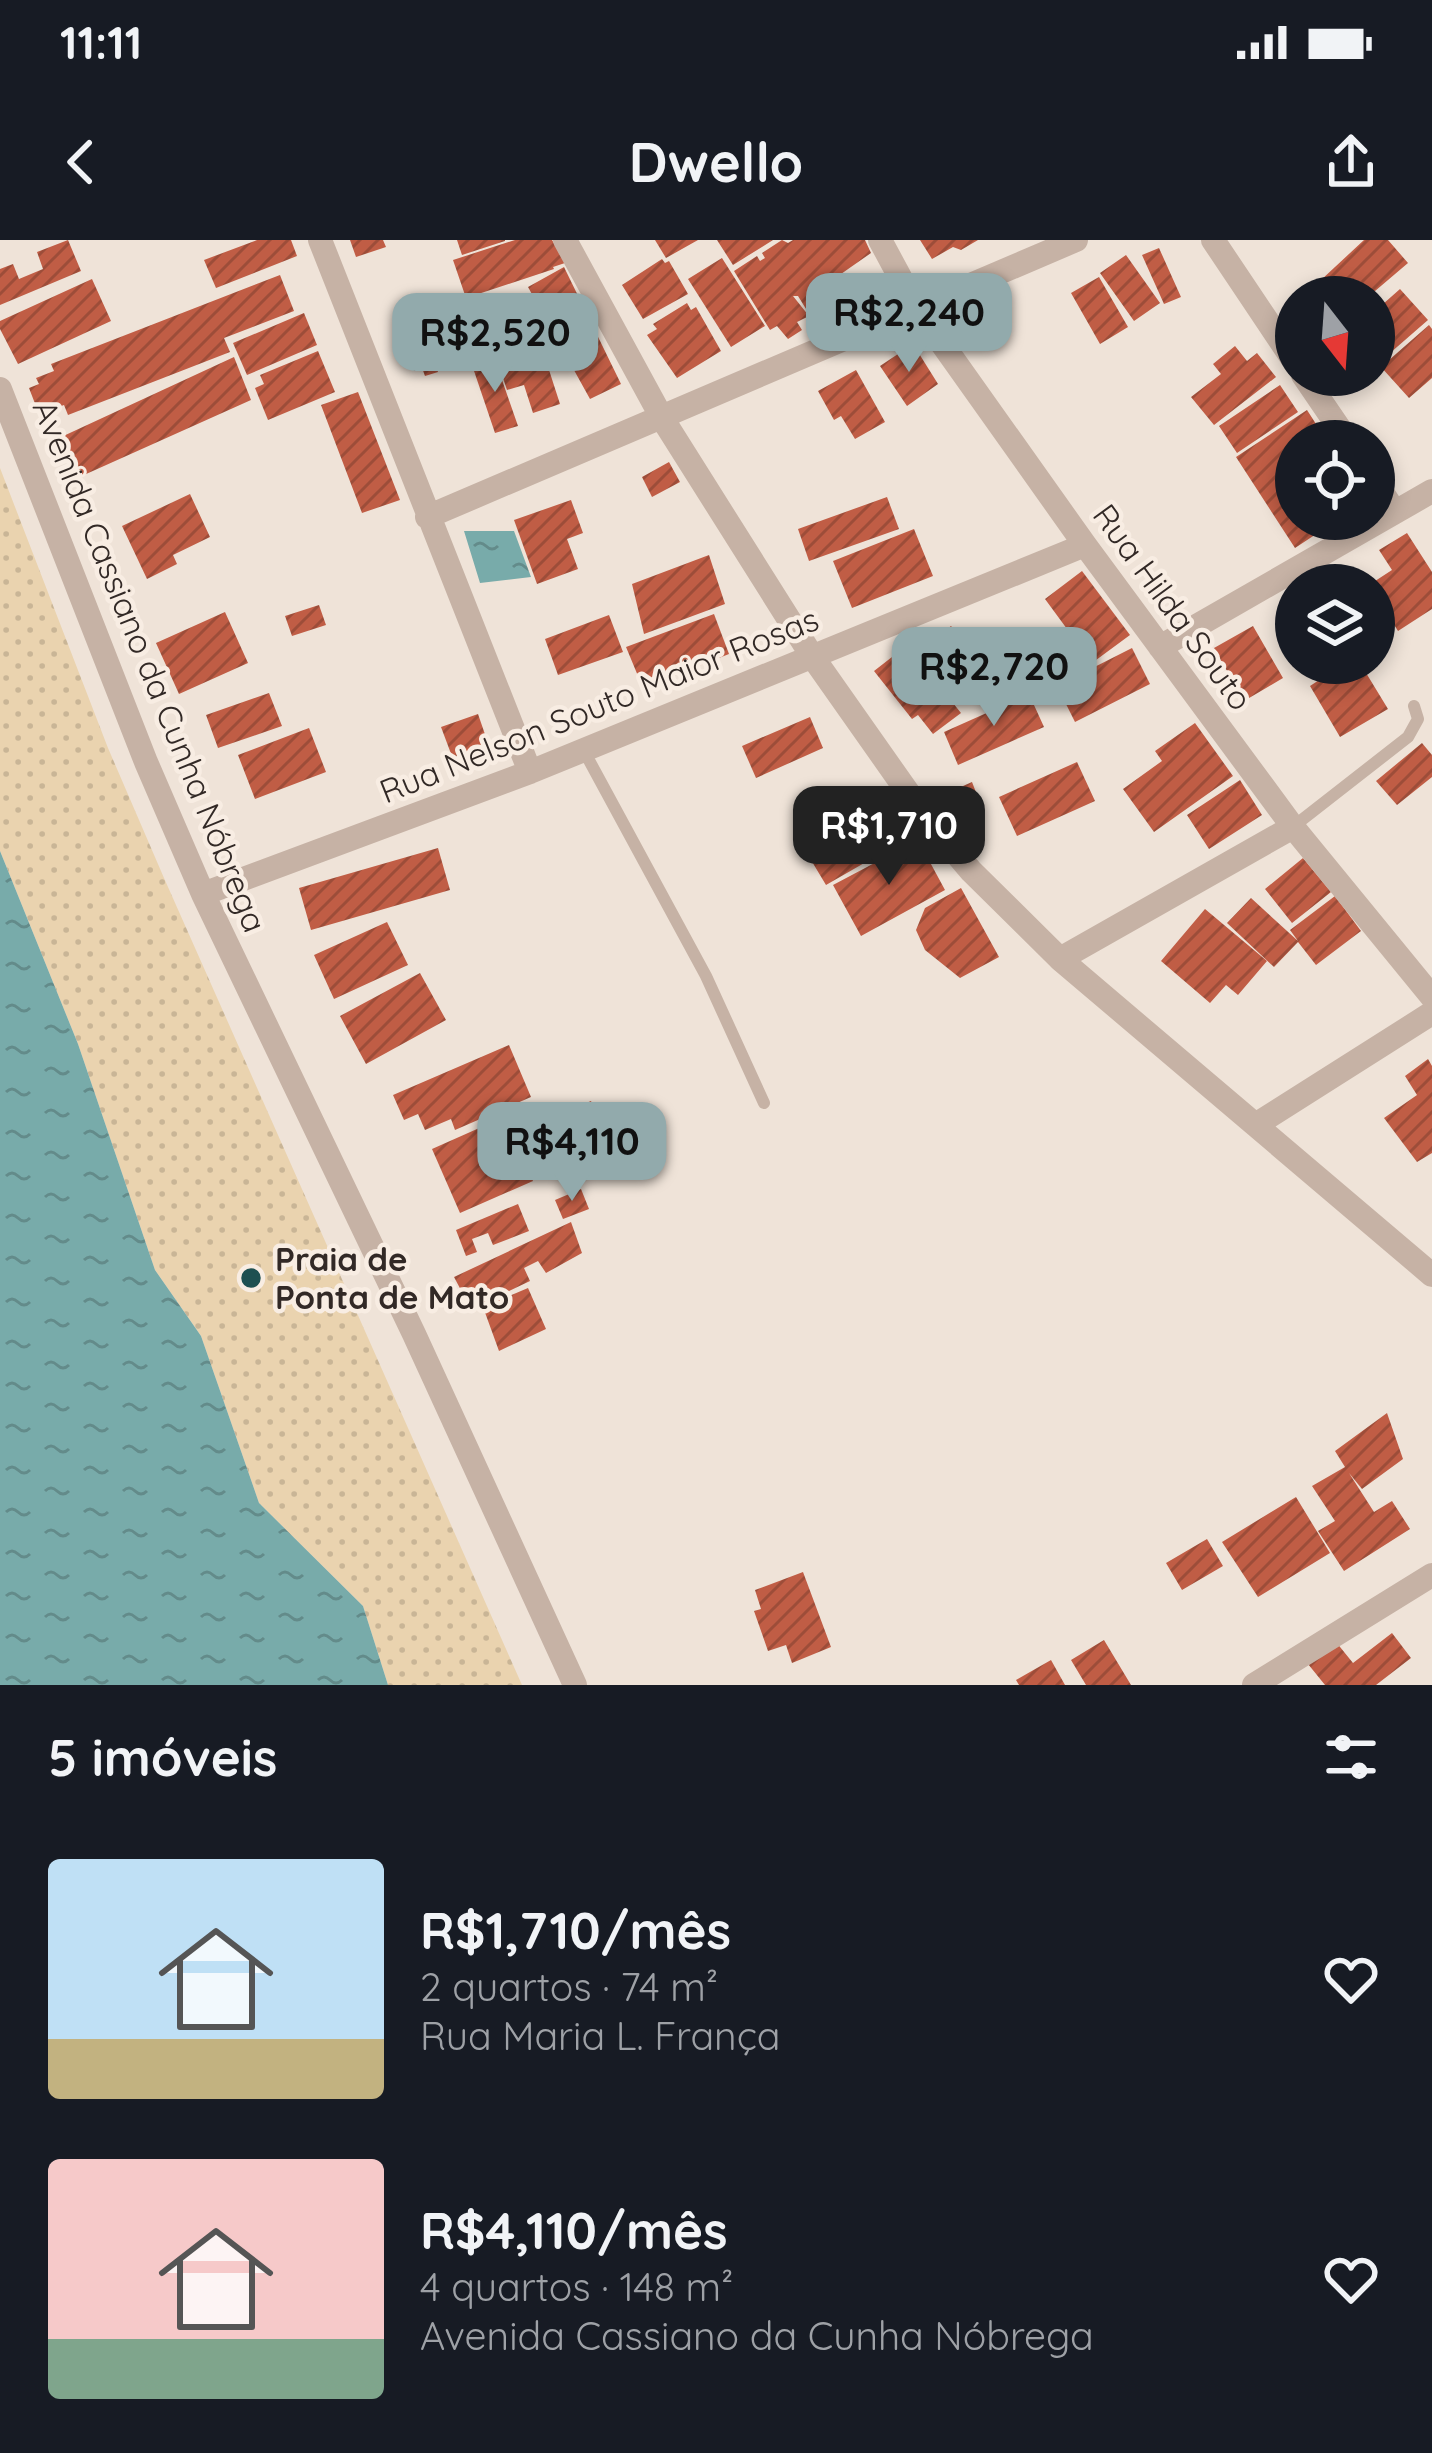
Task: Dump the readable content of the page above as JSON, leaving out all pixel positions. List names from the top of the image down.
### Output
{
  "streets": {
    "street": ["Rua Hilda Souto", "Avenida Cassiano da Cunha Nóbrega", "Rua Nelson Souto Maior Rosas"]
  },
  "crossings": [
    ["Rua Hilda Souto", "Rua Nelson Souto Maior Rosas"],
    ["Avenida Cassiano da Cunha Nóbrega", "Rua Nelson Souto Maior Rosas"]
  ],
  "places": ["Praia de Ponta de Mato"],
  "north": "bottom",
  "page": {
    "status": "11:11",
    "header": "Dwello",
    "price": [
      "R$2,240",
      "R$2,520",
      "R$2,720",
      "R$1,710",
      "R$4,110"
    ],
    "heading": "5 imóveis",
    "list": [
      {
        "name": "R$1,710/mês",
        "note": "2 quartos · 74 m² · Rua Maria L. França"
      },
      {
        "name": "R$4,110/mês",
        "note": "4 quartos · 148 m² · Avenida Cassiano da Cunha Nóbrega"
      }
    ]
  }
}
